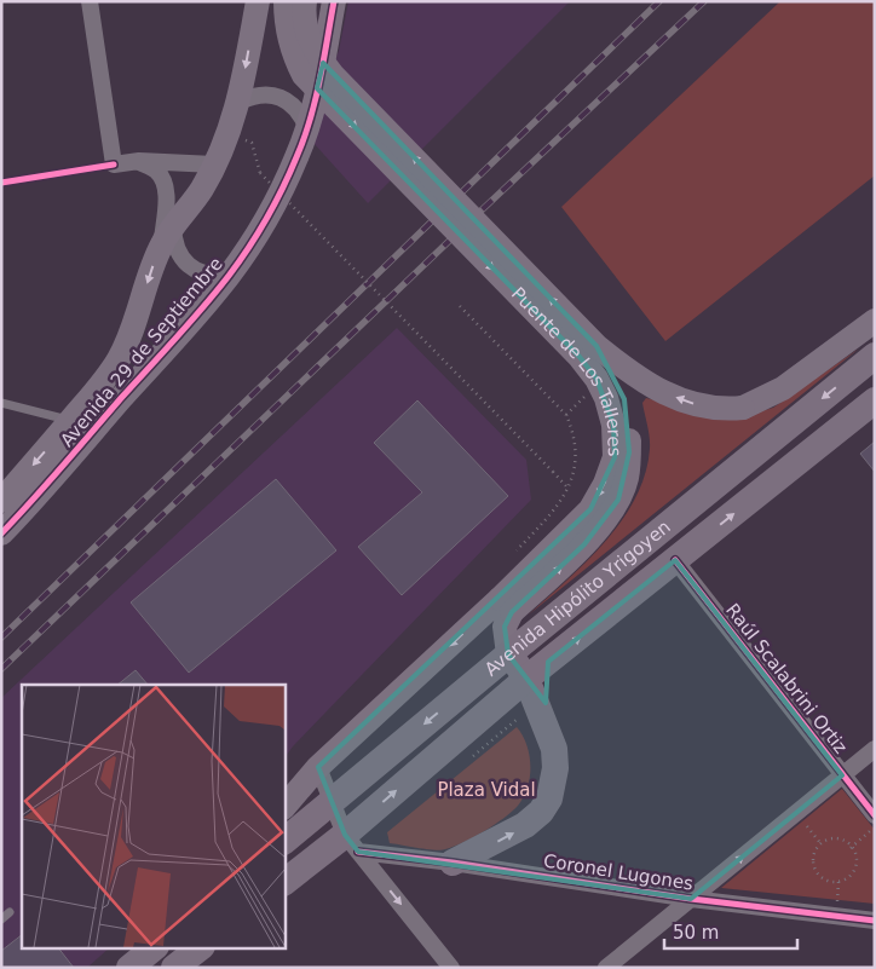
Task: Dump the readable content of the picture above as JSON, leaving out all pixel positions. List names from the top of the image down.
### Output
{
  "streets": {
    "main road": ["Avenida 29 de Septiembre", "Puente de Los Talleres", "Avenida Hipólito Yrigoyen"],
    "street": ["Raúl Scalabrini Ortiz", "Coronel Lugones"]
  },
  "crossings": [
    ["Avenida Hipólito Yrigoyen", "Raúl Scalabrini Ortiz"],
    ["Avenida Hipólito Yrigoyen", "Coronel Lugones"]
  ],
  "parks": ["Plaza Vidal"],
  "scale_bar": "50 m"
}
